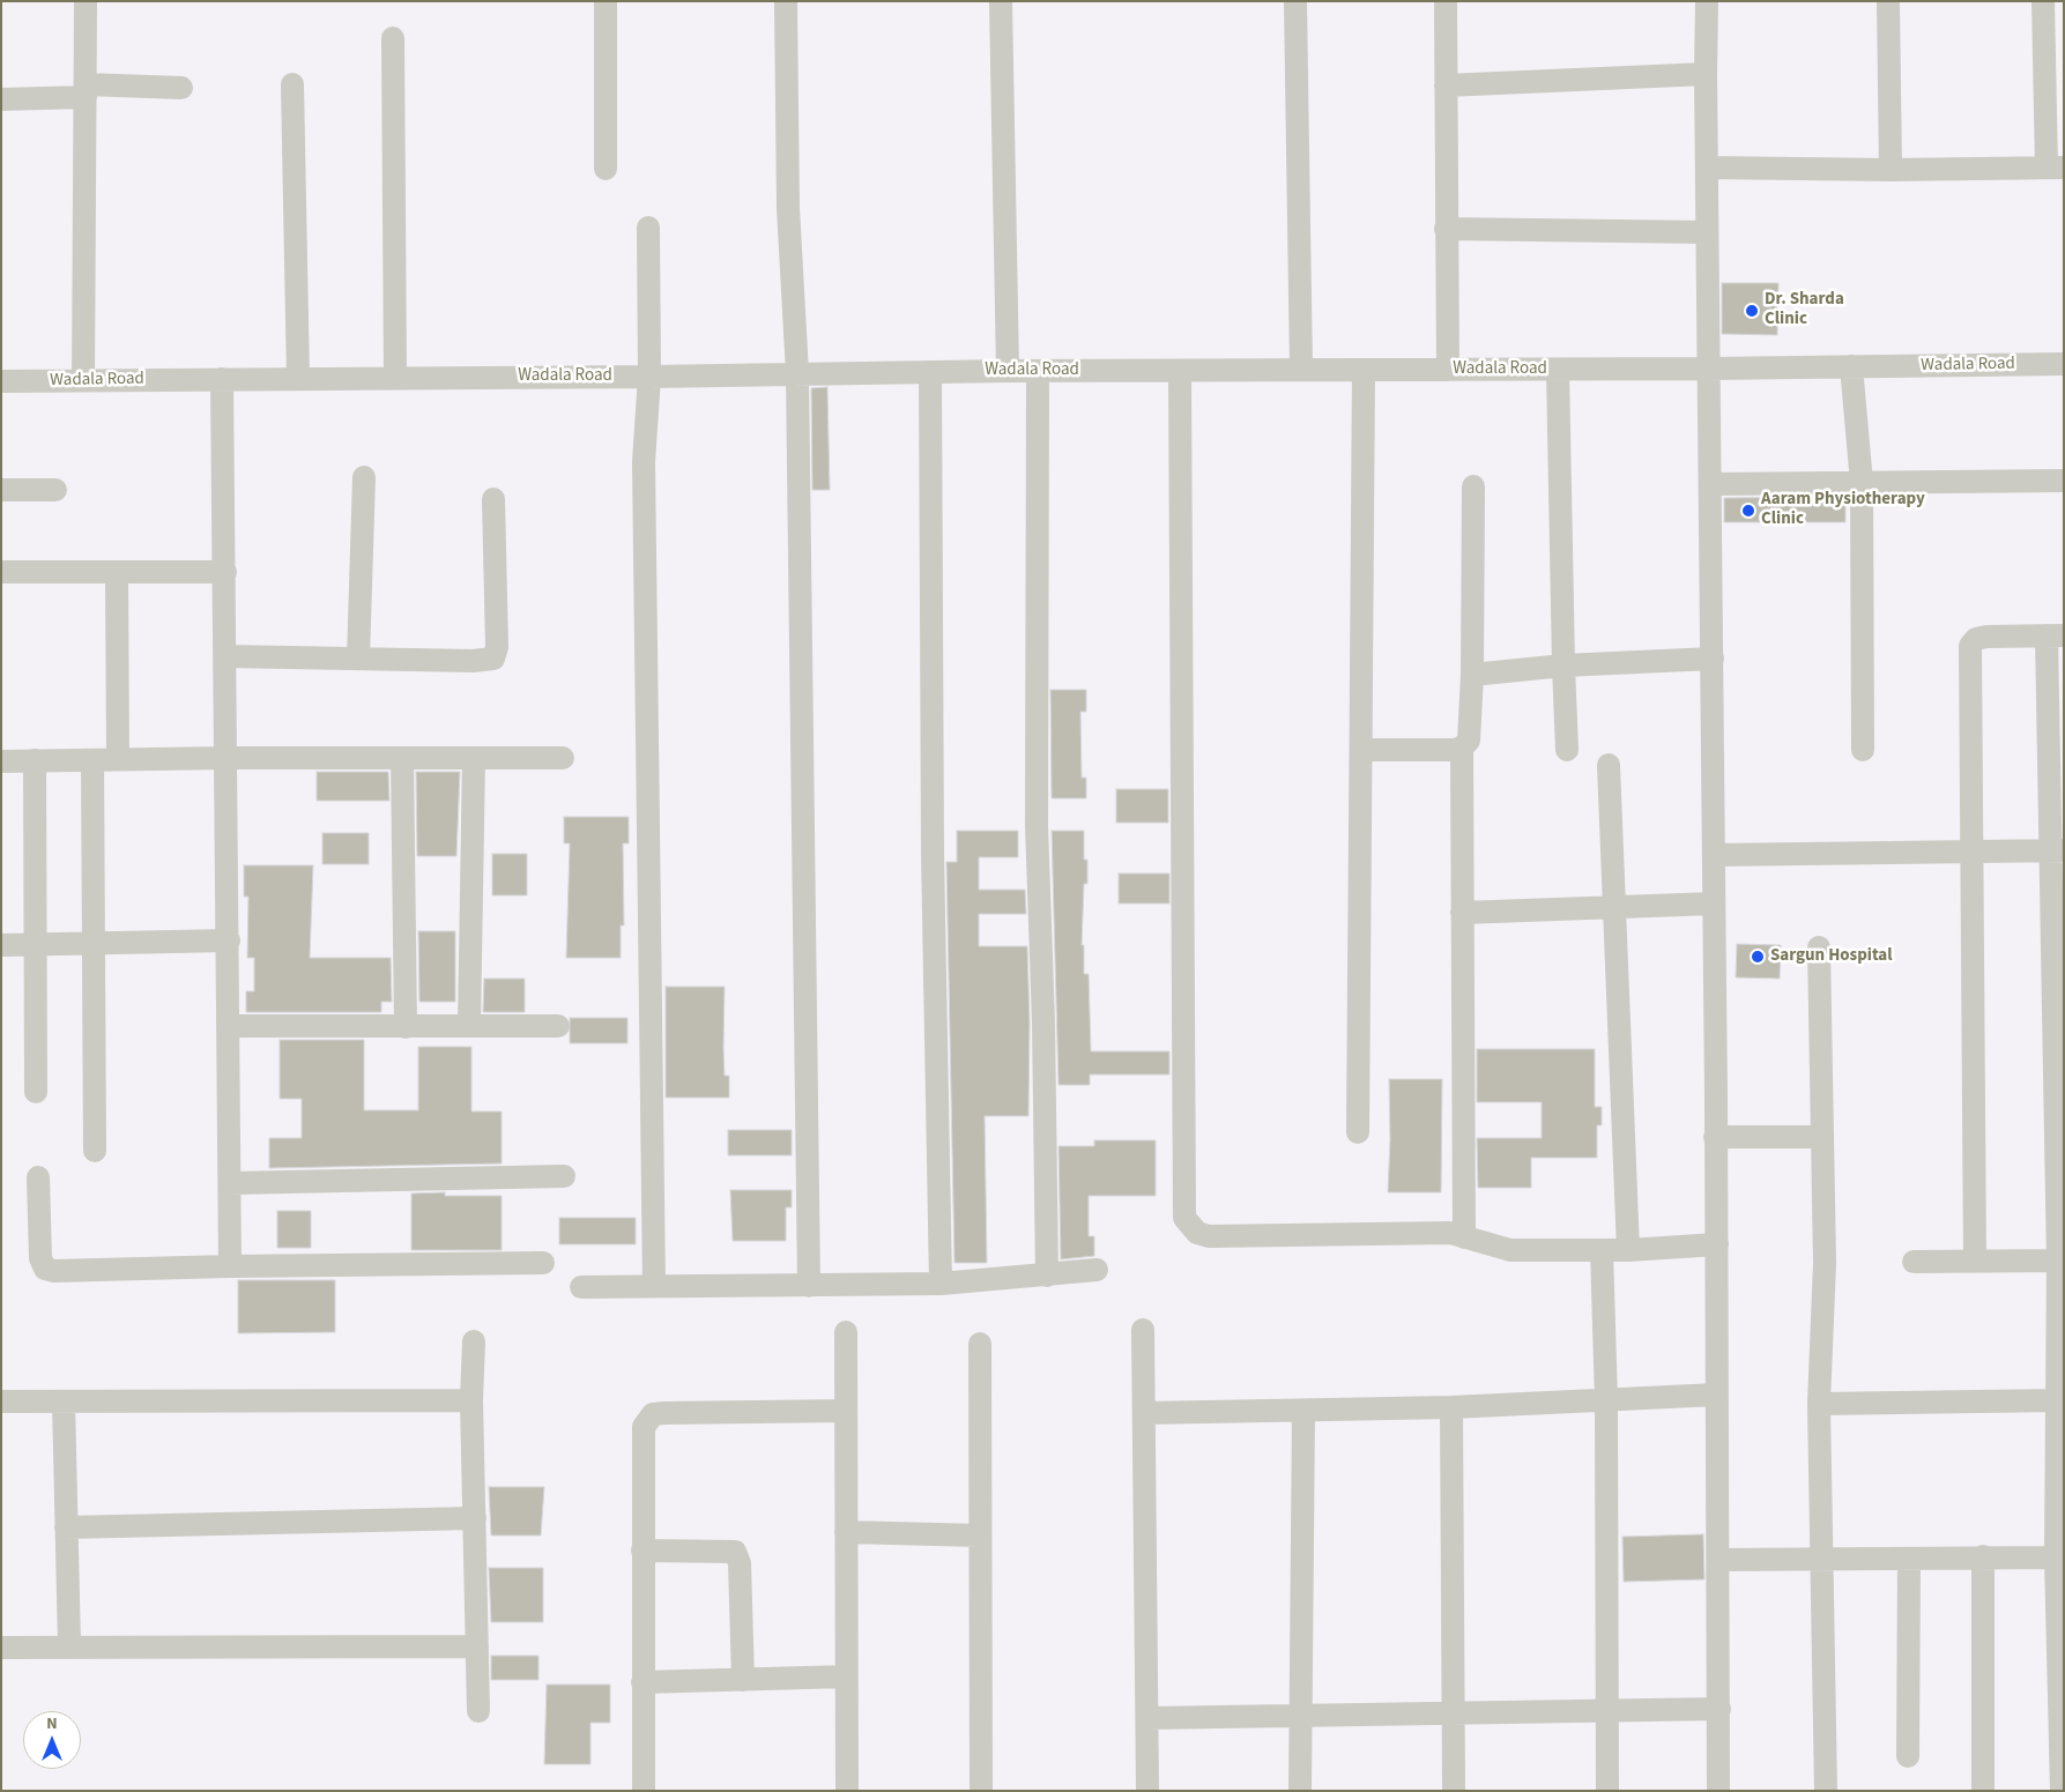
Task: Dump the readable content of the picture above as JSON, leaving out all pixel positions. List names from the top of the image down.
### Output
{
  "streets": {
    "street": ["Wadala Road"]
  },
  "places": ["Dr. Sharda Clinic", "Aaram Physiotherapy Clinic", "Sargun Hospital"],
  "north": "top"
}
